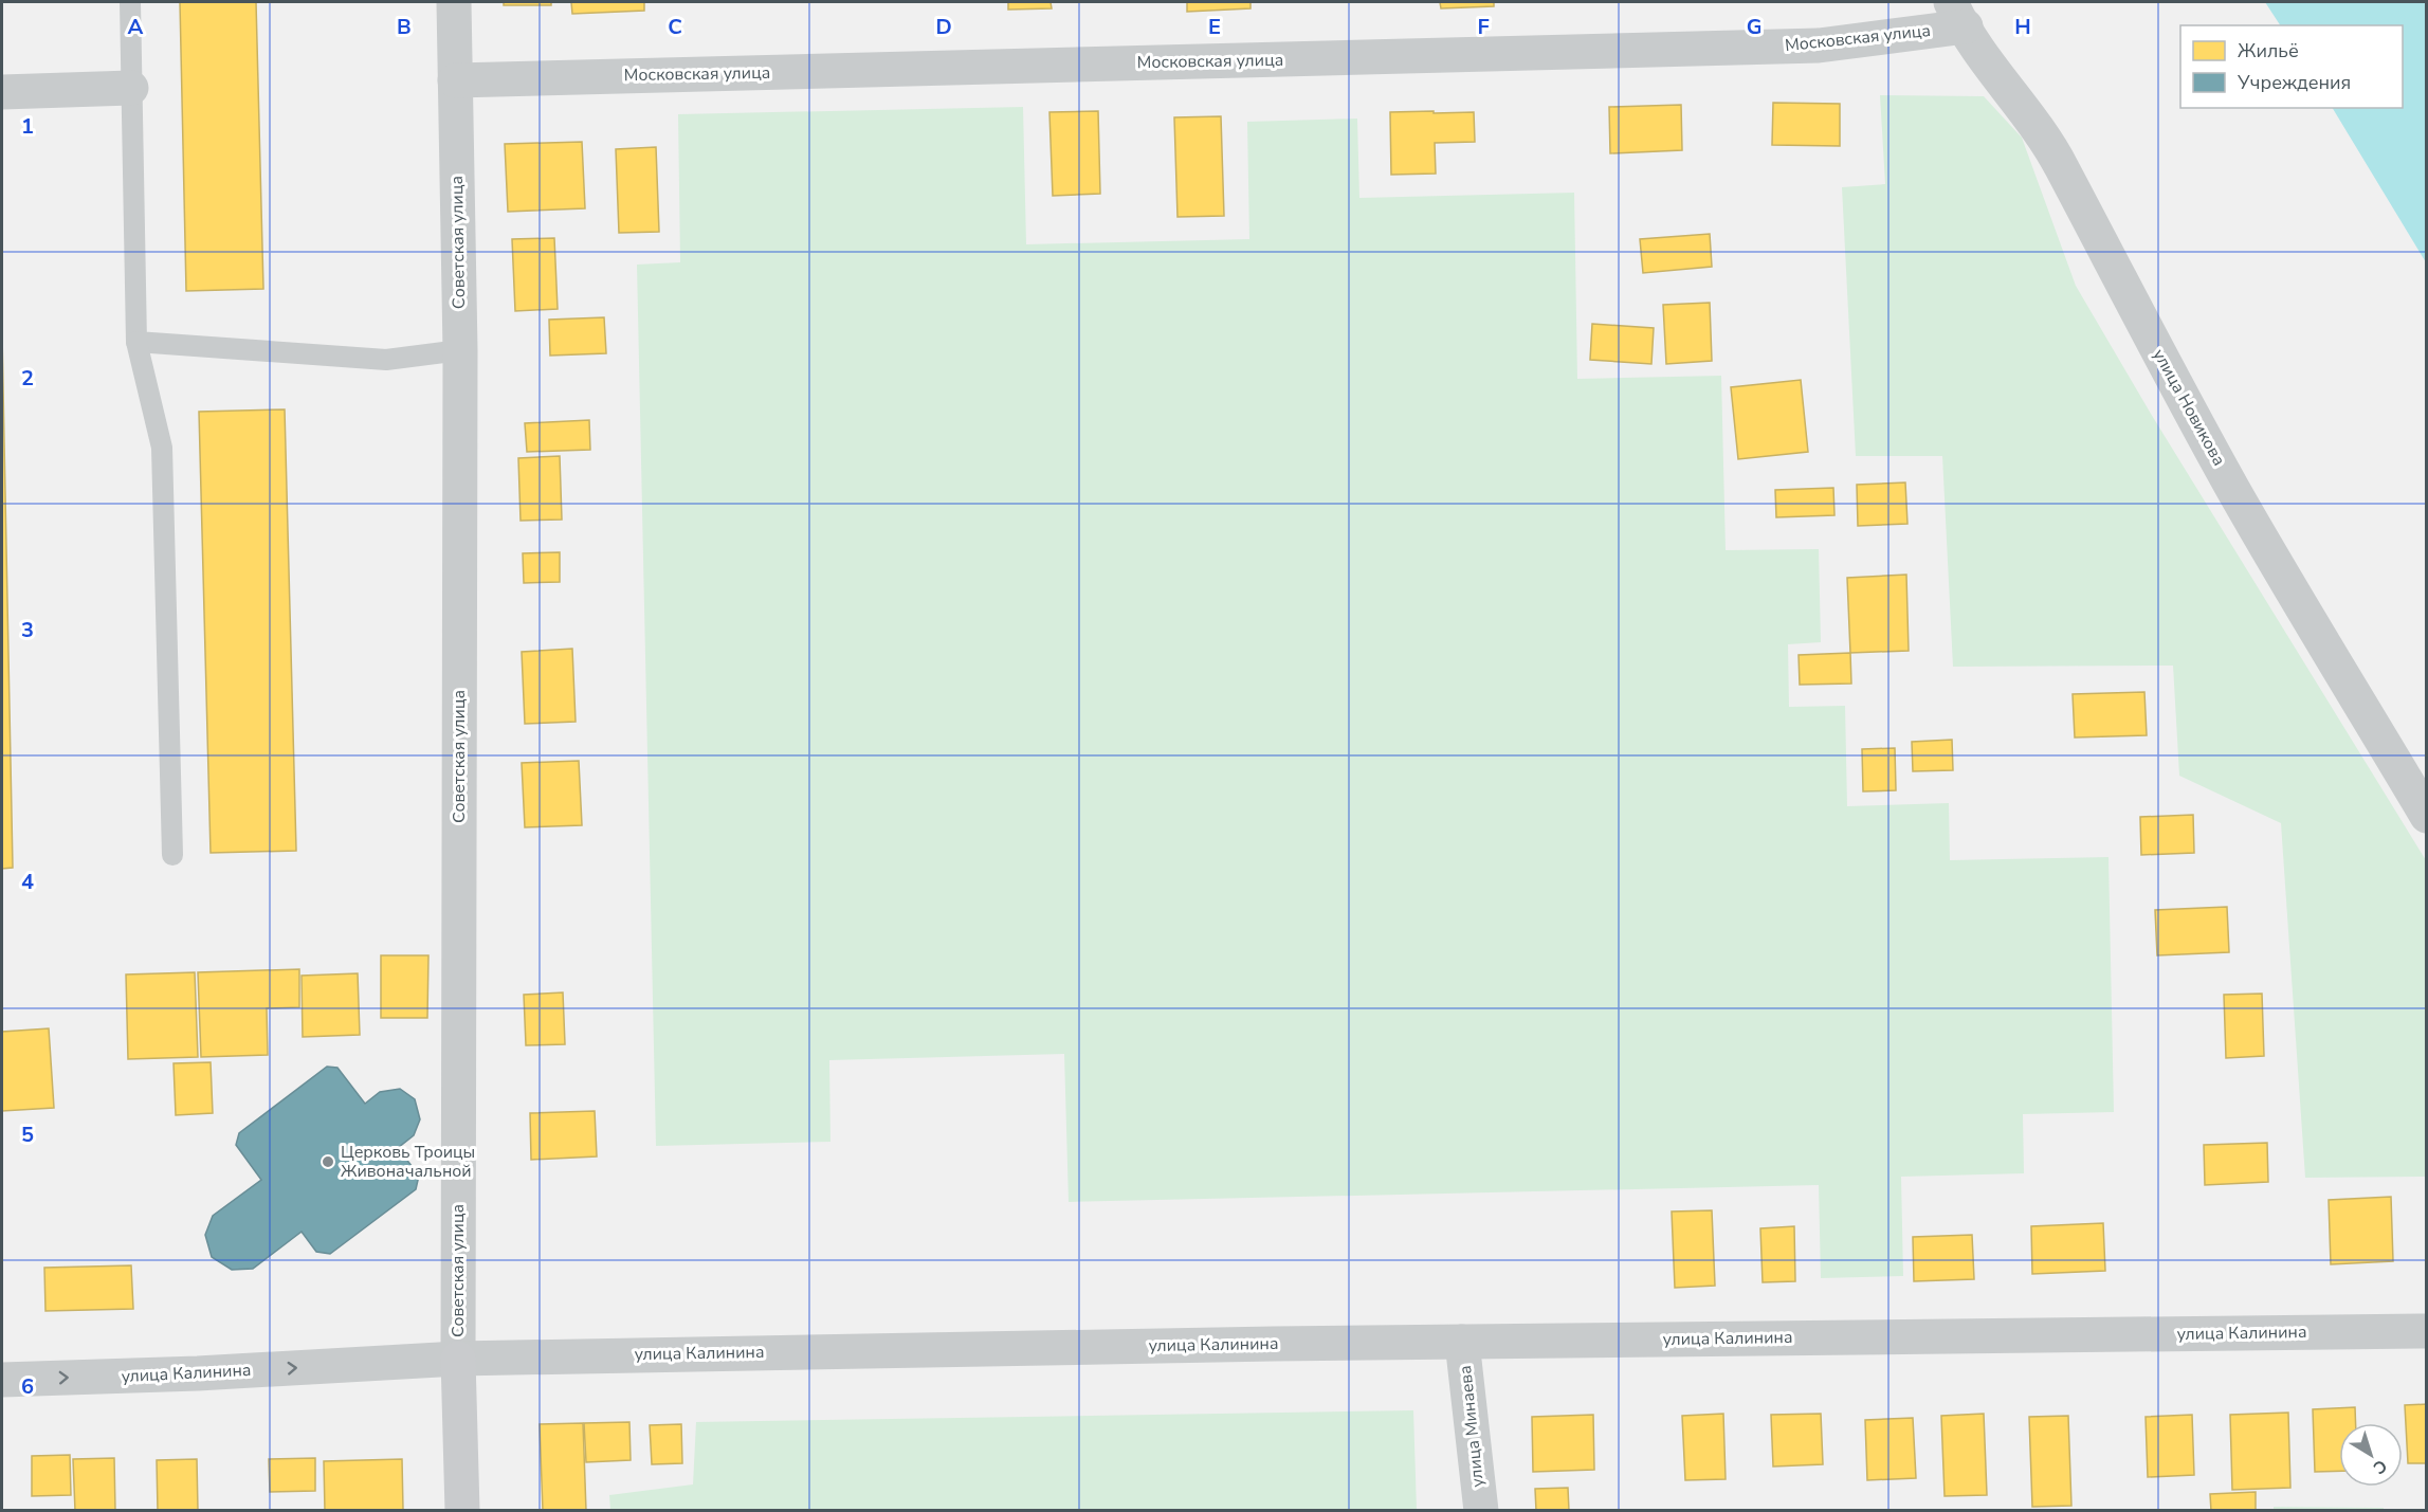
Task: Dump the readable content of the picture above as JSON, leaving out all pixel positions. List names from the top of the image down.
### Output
{
  "streets": {
    "street": [
      "Московская улица",
      "Советская улица",
      "улица Новикова",
      "улица Калинина",
      "улица Минаева"
    ]
  },
  "crossings": [
    ["Московская улица", "Советская улица"],
    ["Московская улица", "улица Новикова"],
    ["Советская улица", "улица Калинина"],
    ["улица Калинина", "улица Минаева"]
  ],
  "places": ["Церковь Троицы Живоначальной"],
  "legend": ["Жильё", "Учреждения"],
  "north": "bottom right",
  "grid": {
    "columns": [
      "A",
      "B",
      "C",
      "D",
      "E",
      "F",
      "G",
      "H"
    ],
    "rows": [
      "1",
      "2",
      "3",
      "4",
      "5",
      "6"
    ]
  }
}
